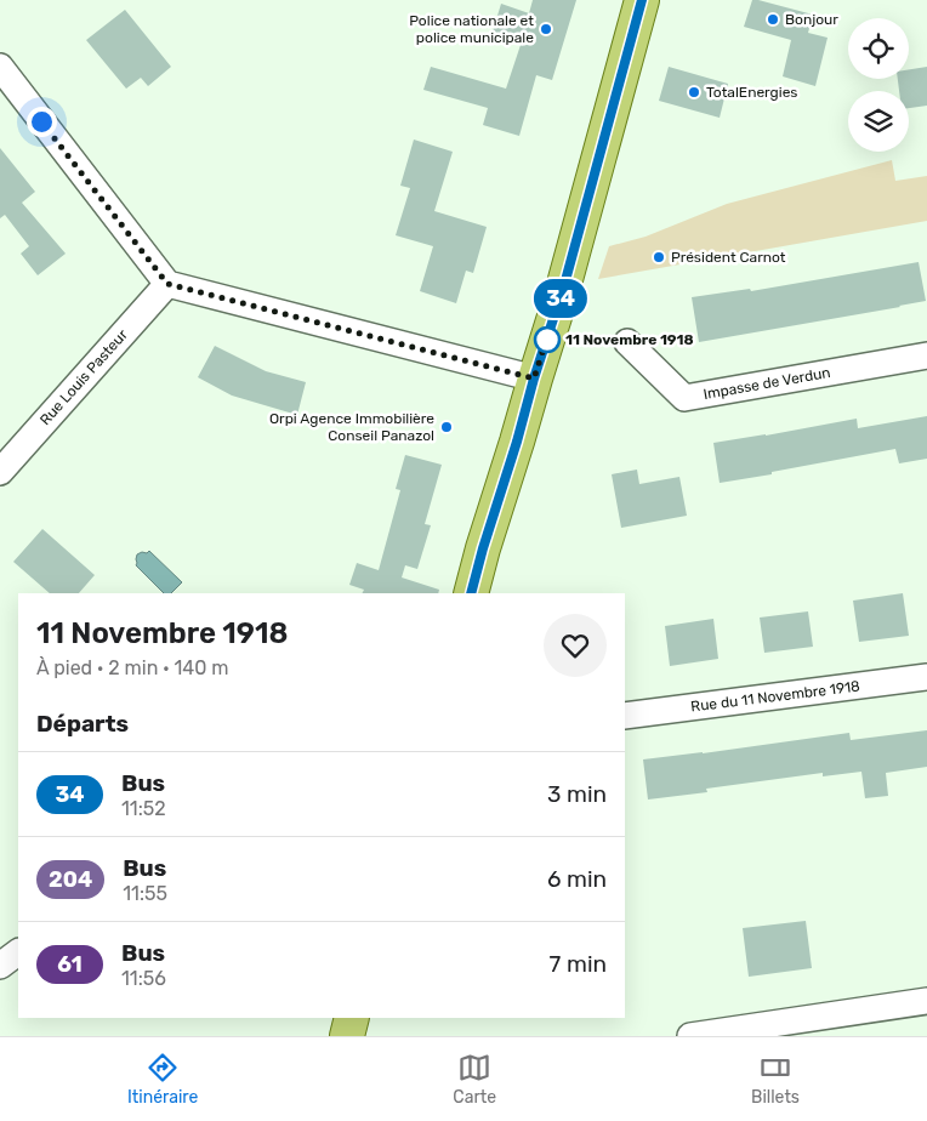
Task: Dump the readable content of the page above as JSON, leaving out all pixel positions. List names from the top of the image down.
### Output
{
  "streets": {
    "street": ["Rue Louis Pasteur", "Impasse de Verdun", "Rue du 11 Novembre 1918"]
  },
  "places": [
    "Bonjour",
    "Police nationale et police municipale",
    "TotalEnergies",
    "Président Carnot",
    "11 Novembre 1918",
    "Orpi Agence Immobilière Conseil Panazol"
  ],
  "lines": ["bus line 34"],
  "page": {
    "on_map": "34",
    "heading": [
      ["11 Novembre 1918", "À pied · 2 min · 140 m"],
      "Départs"
    ],
    "list": [
      {
        "mark": "34",
        "name": "Bus",
        "note": "11:52",
        "value": "3 min"
      },
      {
        "mark": "204",
        "name": "Bus",
        "note": "11:55",
        "value": "6 min"
      },
      {
        "mark": "61",
        "name": "Bus",
        "note": "11:56",
        "value": "7 min"
      }
    ],
    "tabs": ["Itinéraire", "Carte", "Billets"]
  }
}
